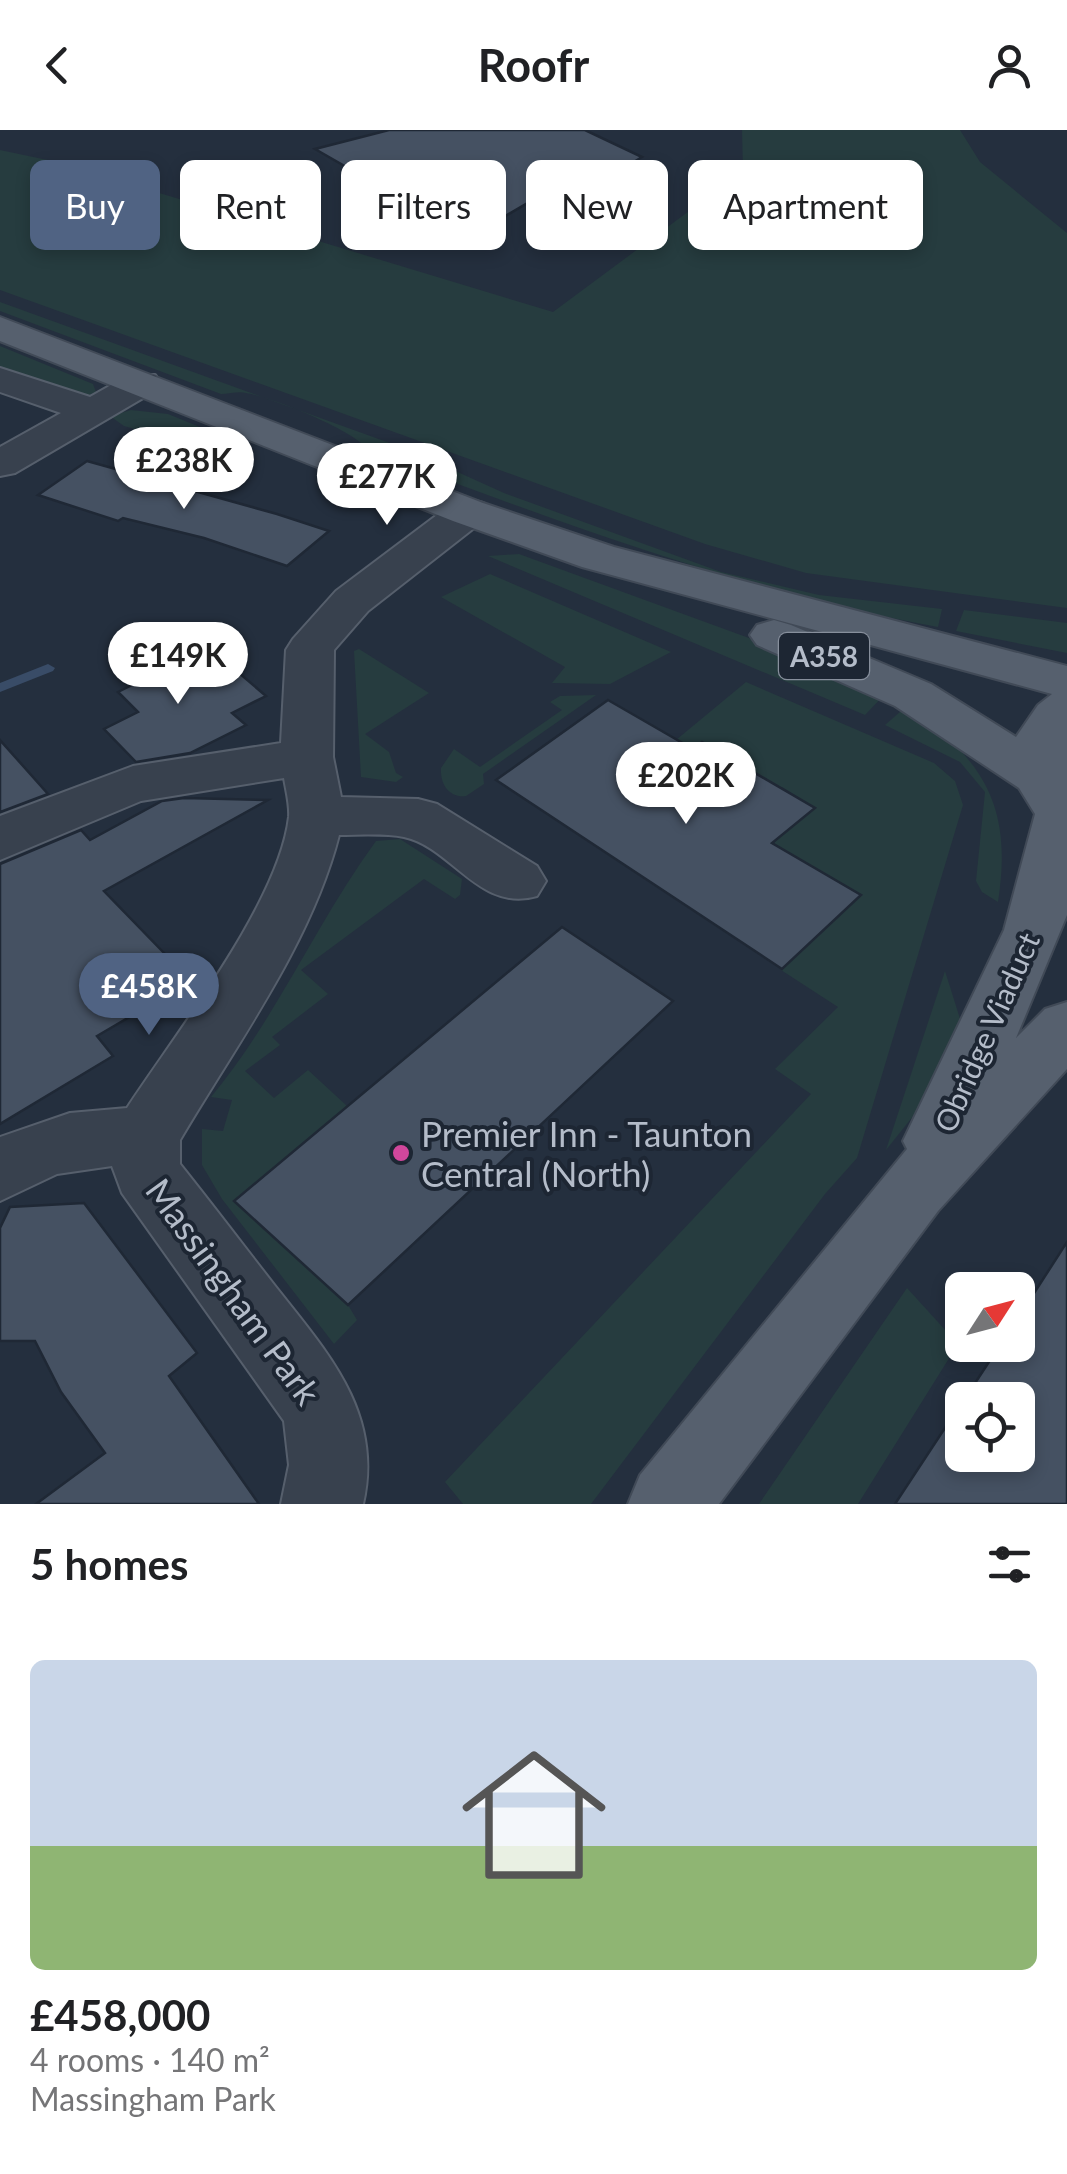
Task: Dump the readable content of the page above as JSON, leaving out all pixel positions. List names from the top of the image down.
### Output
{
  "streets": {
    "main road": ["A358", "Obridge Viaduct"],
    "street": ["Massingham Park"]
  },
  "crossings": [
    ["A358", "Obridge Viaduct"],
    ["A358", "Massingham Park"]
  ],
  "places": ["Premier Inn - Taunton Central (North)"],
  "north": "top right",
  "page": {
    "header": "Roofr",
    "chip": [
      "Buy",
      "Rent",
      "Filters",
      "New",
      "Apartment"
    ],
    "price": [
      "£238K",
      "£277K",
      "£149K",
      "£202K",
      "£458K"
    ],
    "heading": "5 homes",
    "list": [
      {
        "name": "£458,000",
        "note": "4 rooms · 140 m² · Massingham Park"
      }
    ]
  }
}
